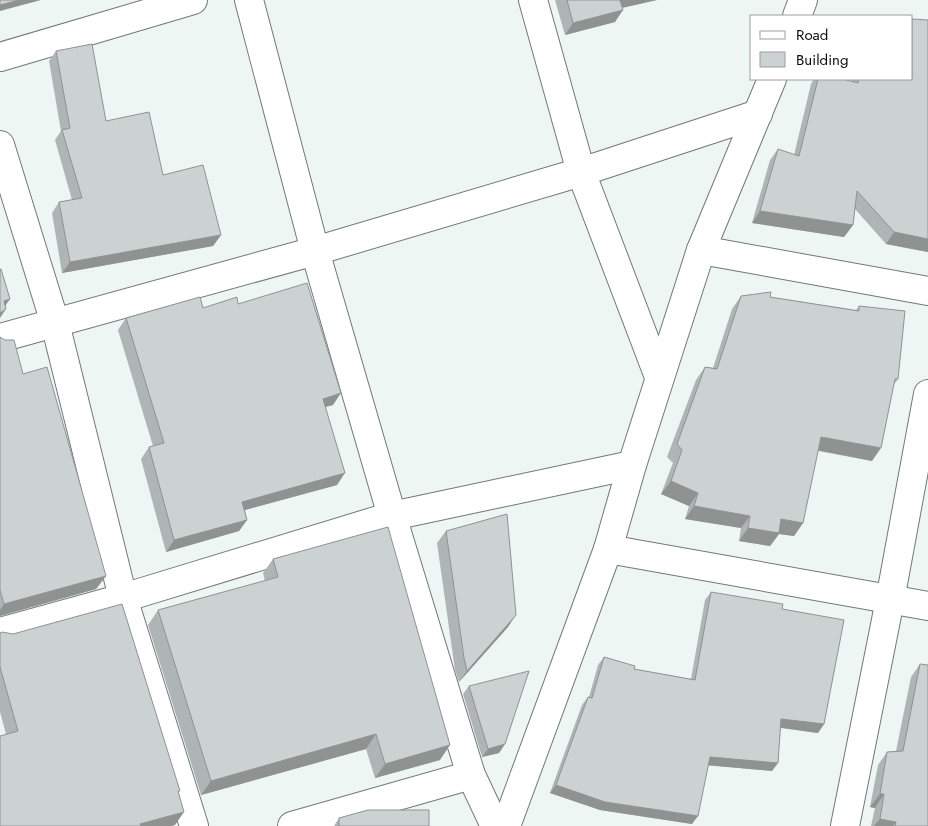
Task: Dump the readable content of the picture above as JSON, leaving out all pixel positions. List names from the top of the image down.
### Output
{
  "legend": ["Road", "Building"]
}
